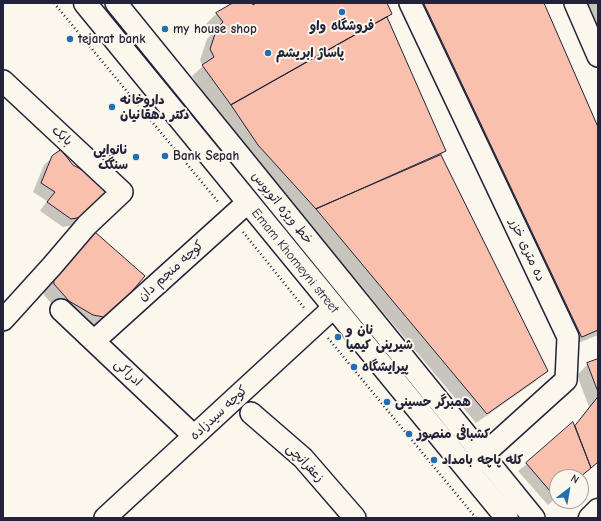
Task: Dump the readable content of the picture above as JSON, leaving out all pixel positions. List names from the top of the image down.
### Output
{
  "streets": {
    "main road": ["Emam Khomeyni street"],
    "street": [
      "بابک",
      "خط ویژه اتوبوس",
      "ده متری خزر",
      "کوچه منجم دان",
      "ادراکی",
      "کوچه سیدزاده",
      "زعفرانچی"
    ]
  },
  "crossings": [
    ["خط ویژه اتوبوس", "ده متری خزر"],
    ["ده متری خزر", "Emam Khomeyni street"],
    ["Emam Khomeyni street", "کوچه منجم دان"],
    ["Emam Khomeyni street", "کوچه سیدزاده"],
    ["کوچه منجم دان", "ادراکی"],
    ["ادراکی", "کوچه سیدزاده"]
  ],
  "places": [
    "فروشگاه واو",
    "my house shop",
    "tejarat bank",
    "پاساژ ابریشم",
    "داروخانه دکتر دهقانیان",
    "Bank Sepah",
    "نانوایی سنگک",
    "نان و شیرینی کیمیا",
    "پیرایشگاه",
    "همبرگر حسینی",
    "کشبافی منصور",
    "کله پاچه بامداد"
  ],
  "north": "top right"
}
